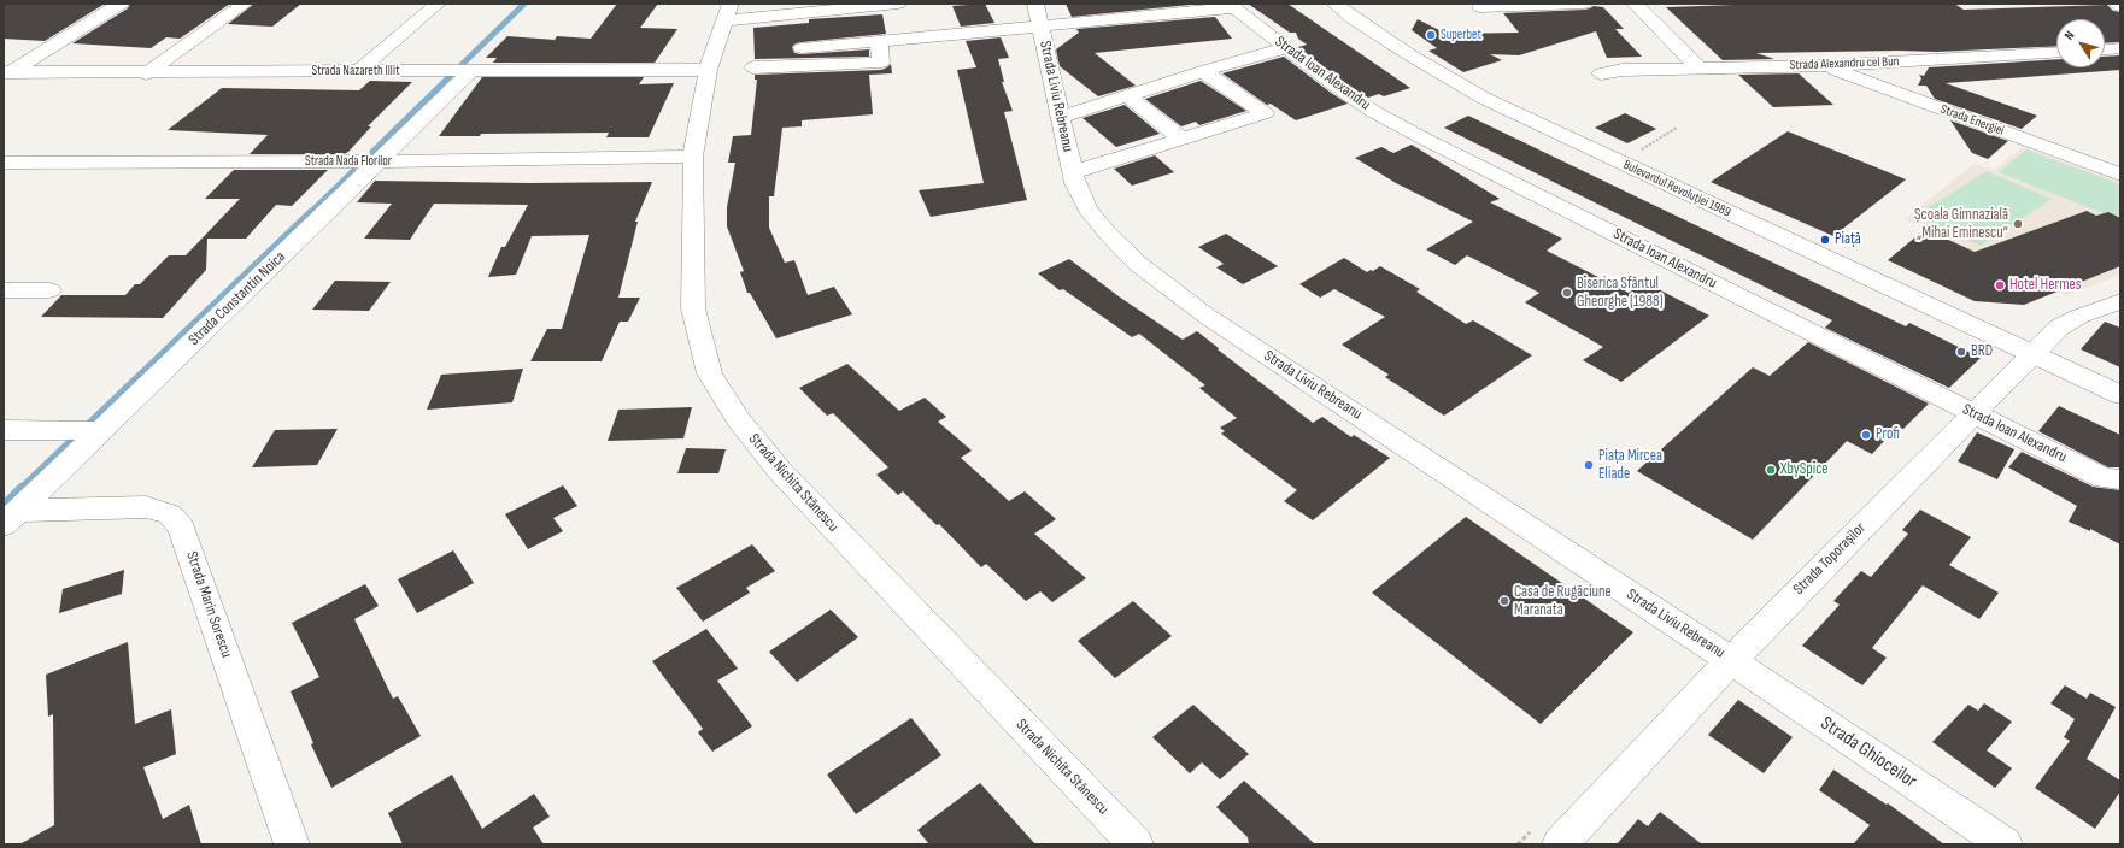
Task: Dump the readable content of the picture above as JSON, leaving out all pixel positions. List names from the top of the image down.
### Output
{
  "streets": {
    "street": [
      "Strada Alexandru cel Bun",
      "Strada Nazareth Illit",
      "Strada Ioan Alexandru",
      "Strada Liviu Rebreanu",
      "Strada Energiei",
      "Strada Nada Florilor",
      "Bulevardul Revoluției 1989",
      "Strada Constantin Noica",
      "Strada Nichita Stănescu",
      "Strada Toporașilor",
      "Strada Marin Sorescu",
      "Strada Ghioceilor"
    ]
  },
  "crossings": [
    ["Strada Alexandru cel Bun", "Strada Energiei"],
    ["Strada Nazareth Illit", "Strada Constantin Noica"],
    ["Strada Nazareth Illit", "Strada Nichita Stănescu"],
    ["Strada Ioan Alexandru", "Strada Toporașilor"],
    ["Strada Liviu Rebreanu", "Strada Toporașilor"],
    ["Strada Liviu Rebreanu", "Strada Ghioceilor"],
    ["Strada Nada Florilor", "Strada Constantin Noica"],
    ["Strada Nada Florilor", "Strada Nichita Stănescu"],
    ["Bulevardul Revoluției 1989", "Strada Toporașilor"],
    ["Strada Constantin Noica", "Strada Marin Sorescu"],
    ["Strada Toporașilor", "Strada Ghioceilor"]
  ],
  "places": [
    "Superbet",
    "Școala Gimnazială „Mihai Eminescu”",
    "Piață",
    "Hotel Hermes",
    "Biserica Sfântul Gheorghe (1988)",
    "BRD",
    "Profi",
    "Piața Mircea Eliade",
    "XbySpice",
    "Casa de Rugăciune Maranata"
  ],
  "north": "top left"
}
